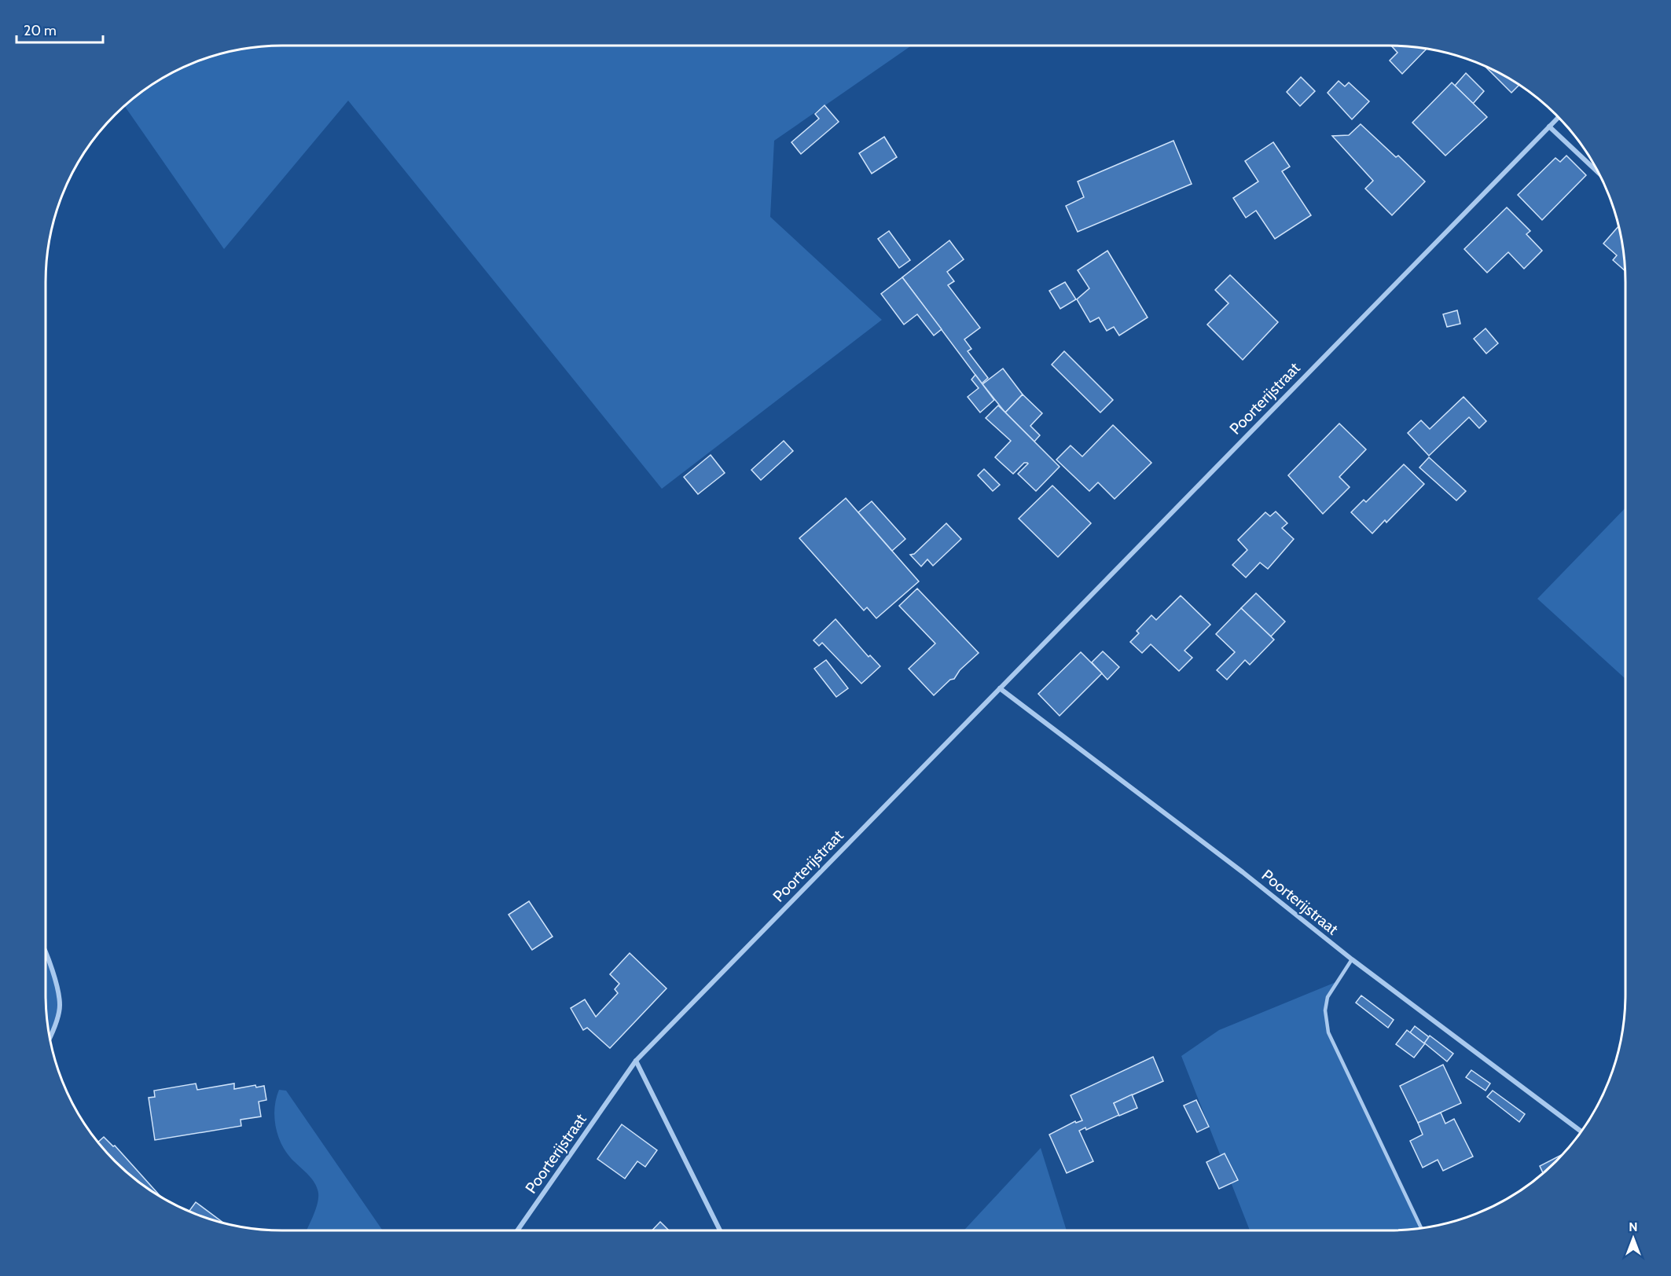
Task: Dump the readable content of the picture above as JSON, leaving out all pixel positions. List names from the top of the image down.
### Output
{
  "streets": {
    "street": ["Poorterijstraat"]
  },
  "scale_bar": "20 m",
  "north": "top"
}
